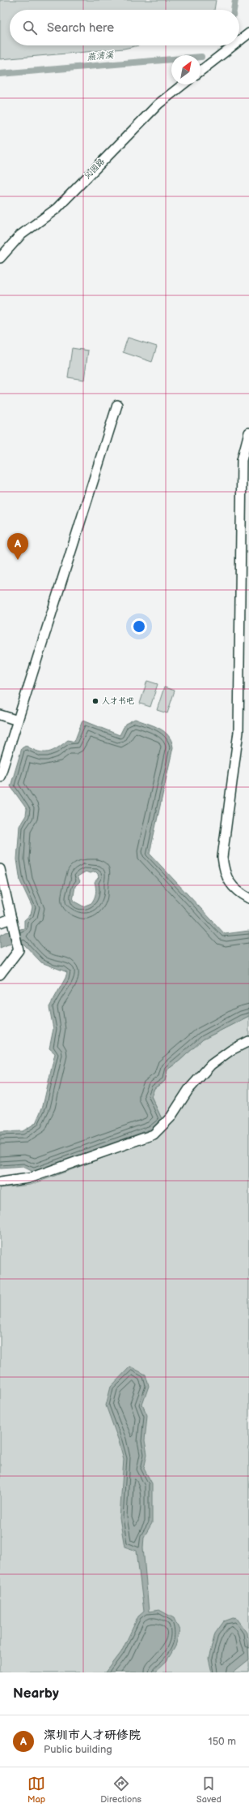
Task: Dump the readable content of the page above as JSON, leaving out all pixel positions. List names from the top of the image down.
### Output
{
  "streets": {
    "street": ["沁园路"]
  },
  "water": ["燕清溪"],
  "places": ["人才书吧"],
  "north": "top right",
  "page": {
    "search": "Search here",
    "pins": "A",
    "heading": "Nearby",
    "list": [
      {
        "mark": "A",
        "name": "深圳市人才研修院",
        "note": "Public building",
        "value": "150 m"
      }
    ],
    "nav": ["Map", "Directions", "Saved"]
  }
}
